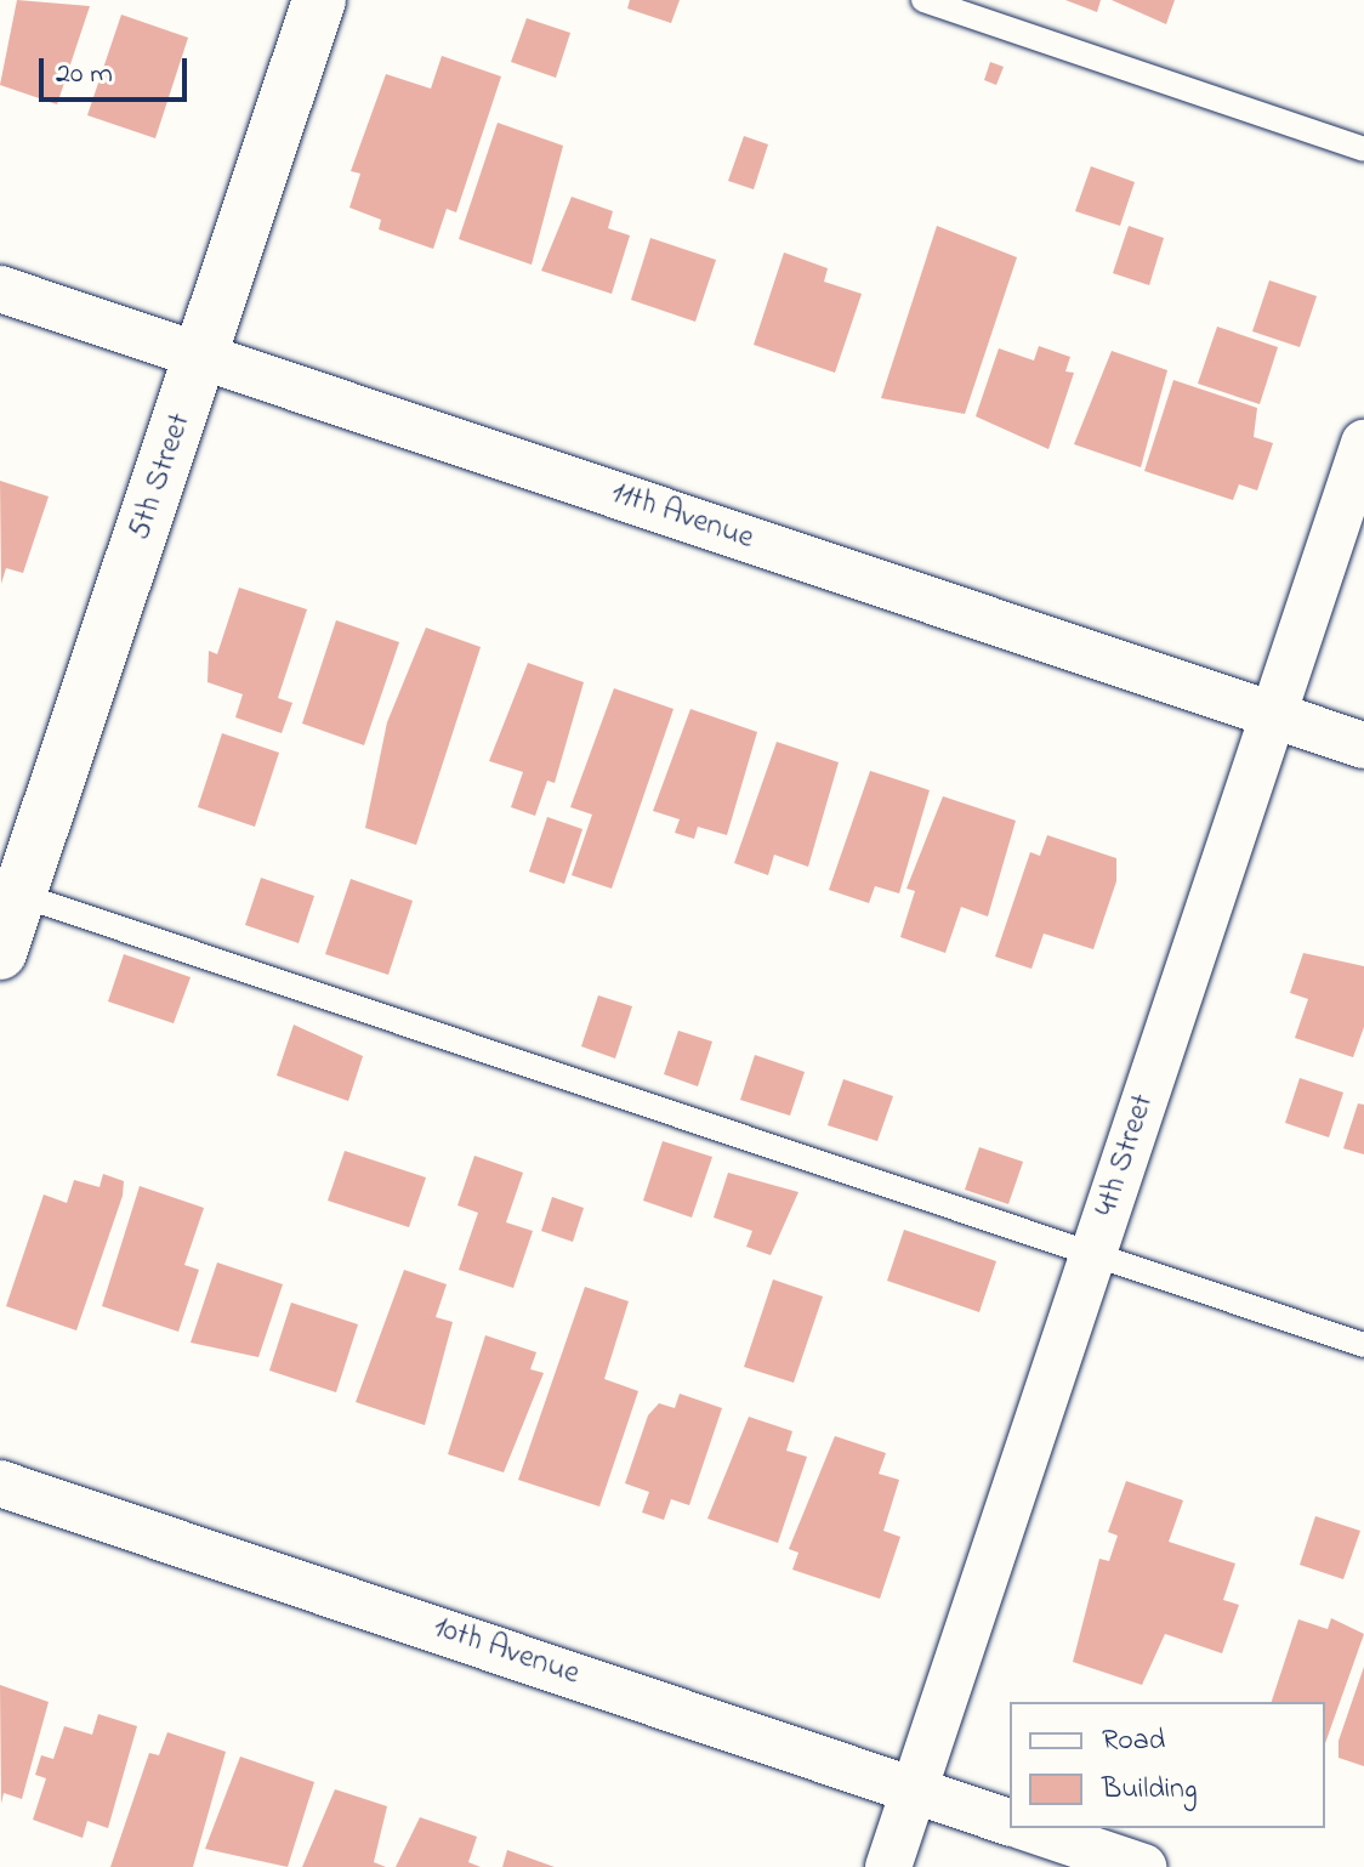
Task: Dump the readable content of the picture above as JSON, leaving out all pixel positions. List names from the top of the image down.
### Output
{
  "streets": {
    "main road": ["5th Street"],
    "street": ["11th Avenue", "4th Street", "10th Avenue"]
  },
  "crossings": [
    ["5th Street", "11th Avenue"],
    ["11th Avenue", "4th Street"],
    ["4th Street", "10th Avenue"]
  ],
  "legend": ["Road", "Building"],
  "scale_bar": "20 m"
}
